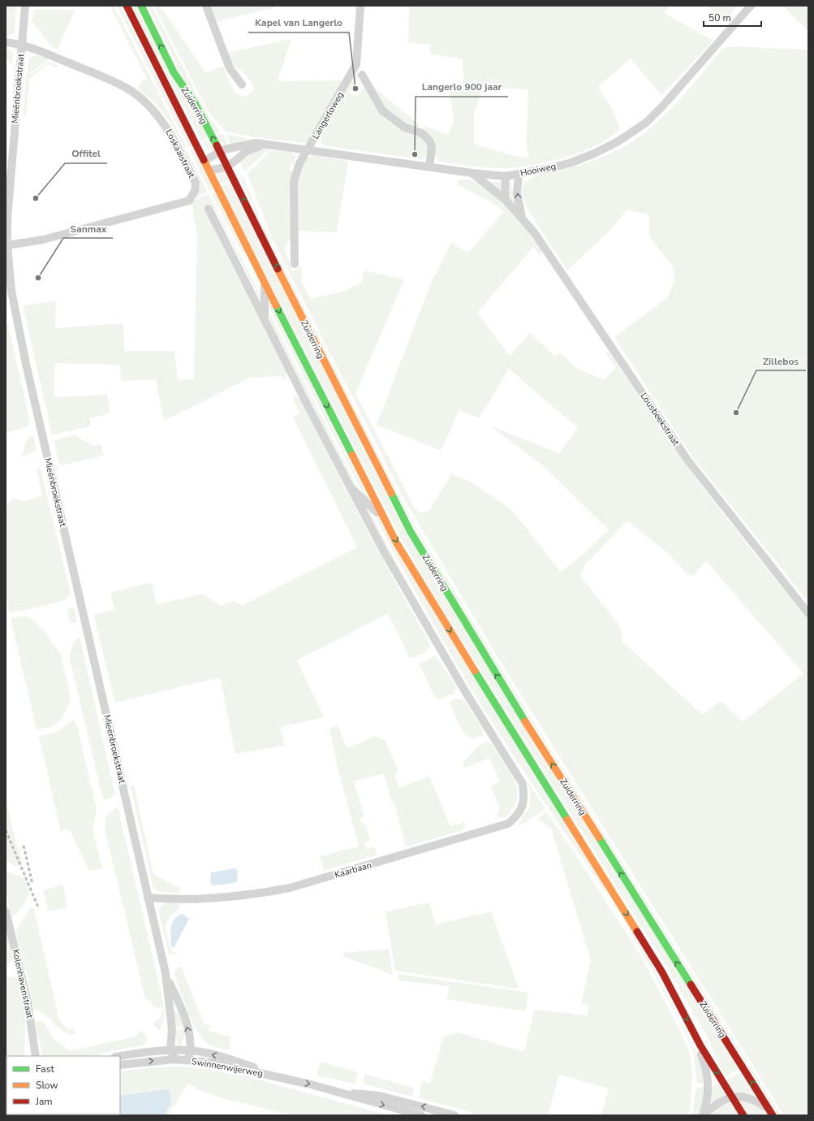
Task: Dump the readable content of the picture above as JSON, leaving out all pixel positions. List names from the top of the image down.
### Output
{
  "streets": {
    "main road": ["Zuiderring"],
    "street": [
      "Mieënbroekstraat",
      "Langerloweg",
      "Loskaaistraat",
      "Hooiweg",
      "Lousbeekstraat",
      "Kaarbaan",
      "Kolenhavenstraat",
      "Swinnenwijerweg"
    ]
  },
  "crossings": [
    ["Mieënbroekstraat", "Loskaaistraat"],
    ["Mieënbroekstraat", "Kaarbaan"],
    ["Mieënbroekstraat", "Swinnenwijerweg"],
    ["Zuiderring", "Hooiweg"],
    ["Langerloweg", "Hooiweg"],
    ["Hooiweg", "Lousbeekstraat"]
  ],
  "places": [
    "Kapel van Langerlo",
    "Langerlo 900 jaar",
    "Offitel",
    "Sanmax",
    "Zillebos"
  ],
  "legend": ["Fast", "Slow", "Jam"],
  "scale_bar": "50 m"
}
